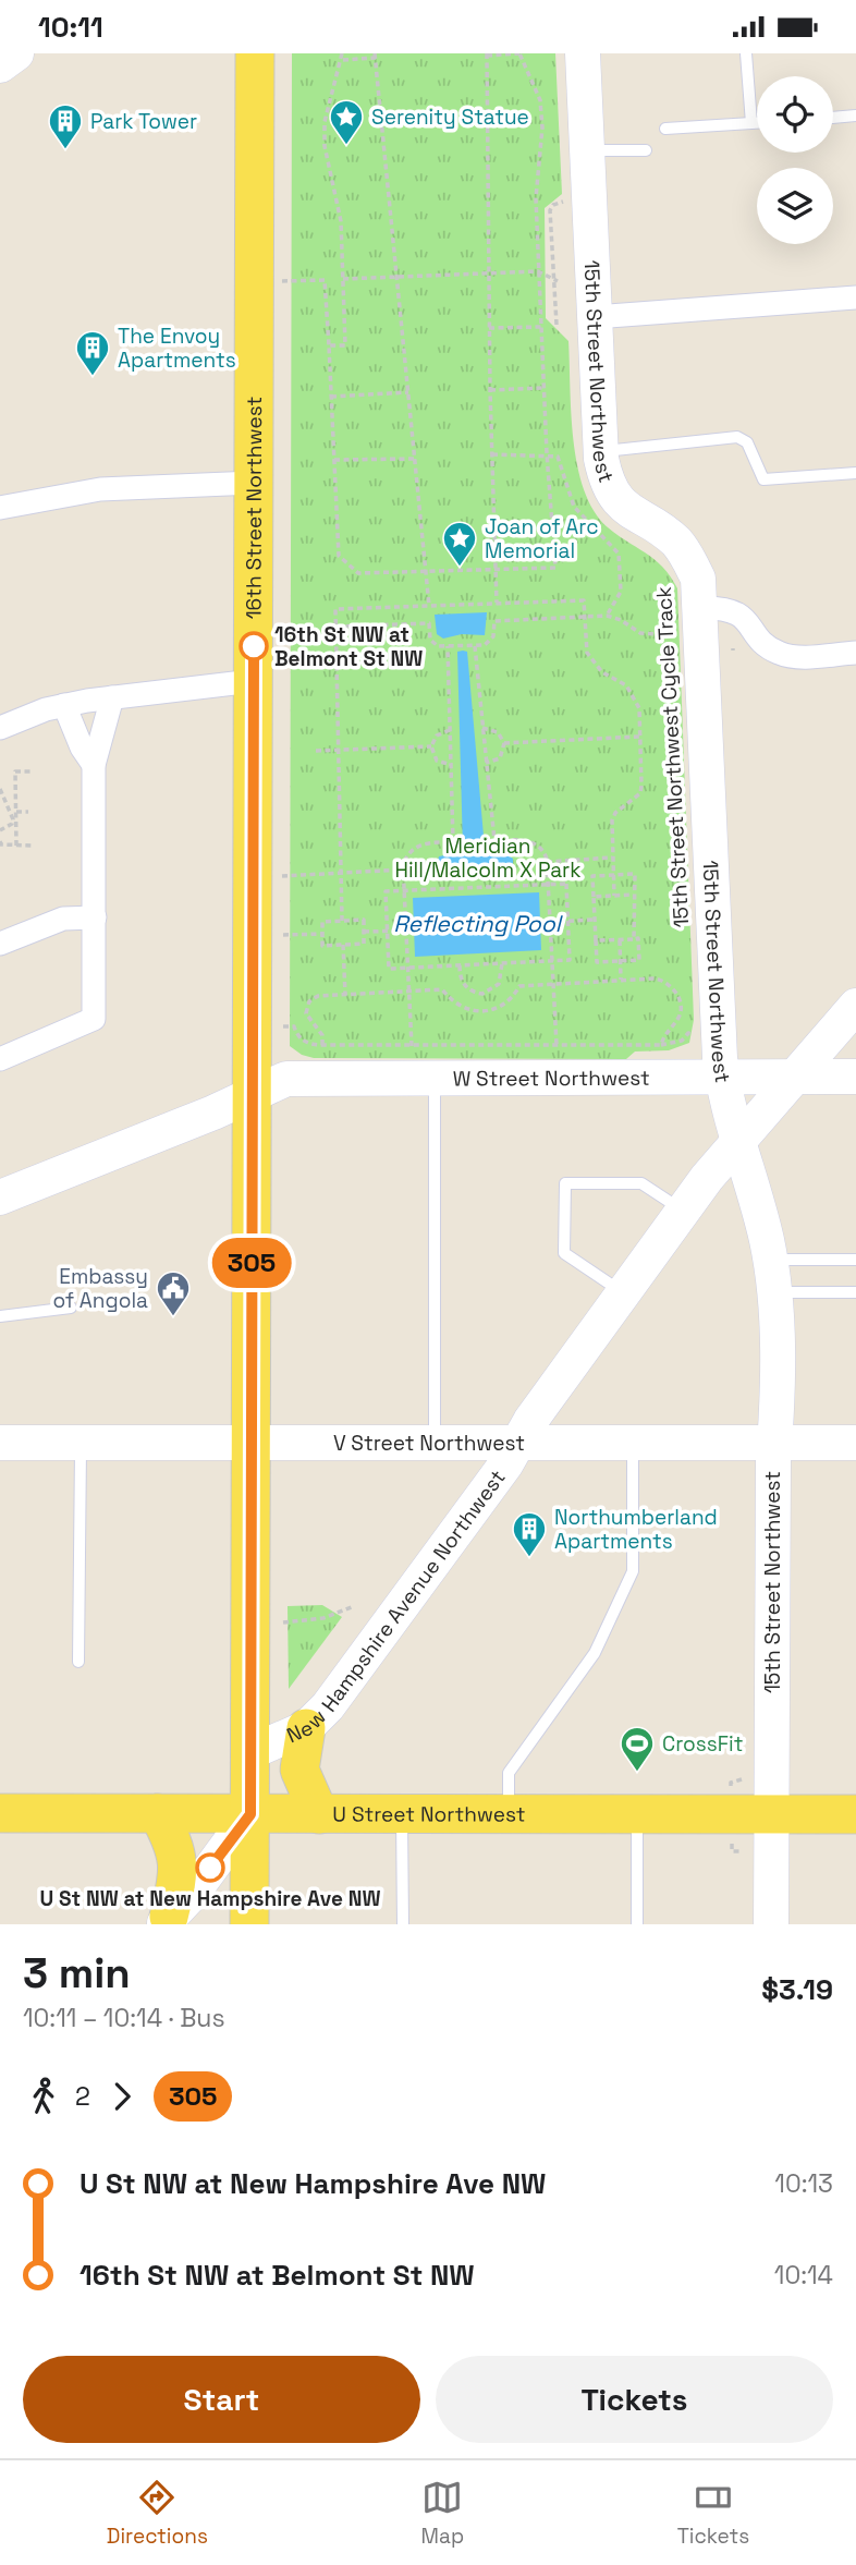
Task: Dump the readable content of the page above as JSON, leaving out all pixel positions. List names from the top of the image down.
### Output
{
  "streets": {
    "main road": ["16th Street Northwest", "U Street Northwest"],
    "street": [
      "15th Street Northwest",
      "W Street Northwest",
      "V Street Northwest",
      "New Hampshire Avenue Northwest"
    ]
  },
  "crossings": [
    ["15th Street Northwest", "W Street Northwest"],
    ["15th Street Northwest", "V Street Northwest"],
    ["15th Street Northwest", "New Hampshire Avenue Northwest"],
    ["15th Street Northwest", "U Street Northwest"],
    ["16th Street Northwest", "W Street Northwest"],
    ["16th Street Northwest", "V Street Northwest"],
    ["16th Street Northwest", "New Hampshire Avenue Northwest"],
    ["16th Street Northwest", "U Street Northwest"],
    ["W Street Northwest", "New Hampshire Avenue Northwest"],
    ["V Street Northwest", "New Hampshire Avenue Northwest"]
  ],
  "water": ["Reflecting Pool"],
  "parks": ["Meridian Hill/Malcolm X Park"],
  "places": {
    "place": ["Serenity Statue", "Joan of Arc Memorial"],
    "building": ["Park Tower", "The Envoy Apartments", "Northumberland Apartments"],
    "other": ["16th St NW at Belmont St NW", "U St NW at New Hampshire Ave NW"],
    "public building": ["Embassy of Angola"],
    "sports": ["CrossFit"]
  },
  "lines": ["bus line 305"],
  "page": {
    "status": "10:11",
    "on_map": "305",
    "heading": ["3 min", "10:11 – 10:14 · Bus", "$3.19"],
    "legs": ["2", "305"],
    "list": [
      {
        "name": "U St NW at New Hampshire Ave NW",
        "value": "10:13"
      },
      {
        "name": "16th St NW at Belmont St NW",
        "value": "10:14"
      }
    ],
    "buttons": ["Start", "Tickets"],
    "tabs": ["Directions", "Map", "Tickets"]
  }
}
